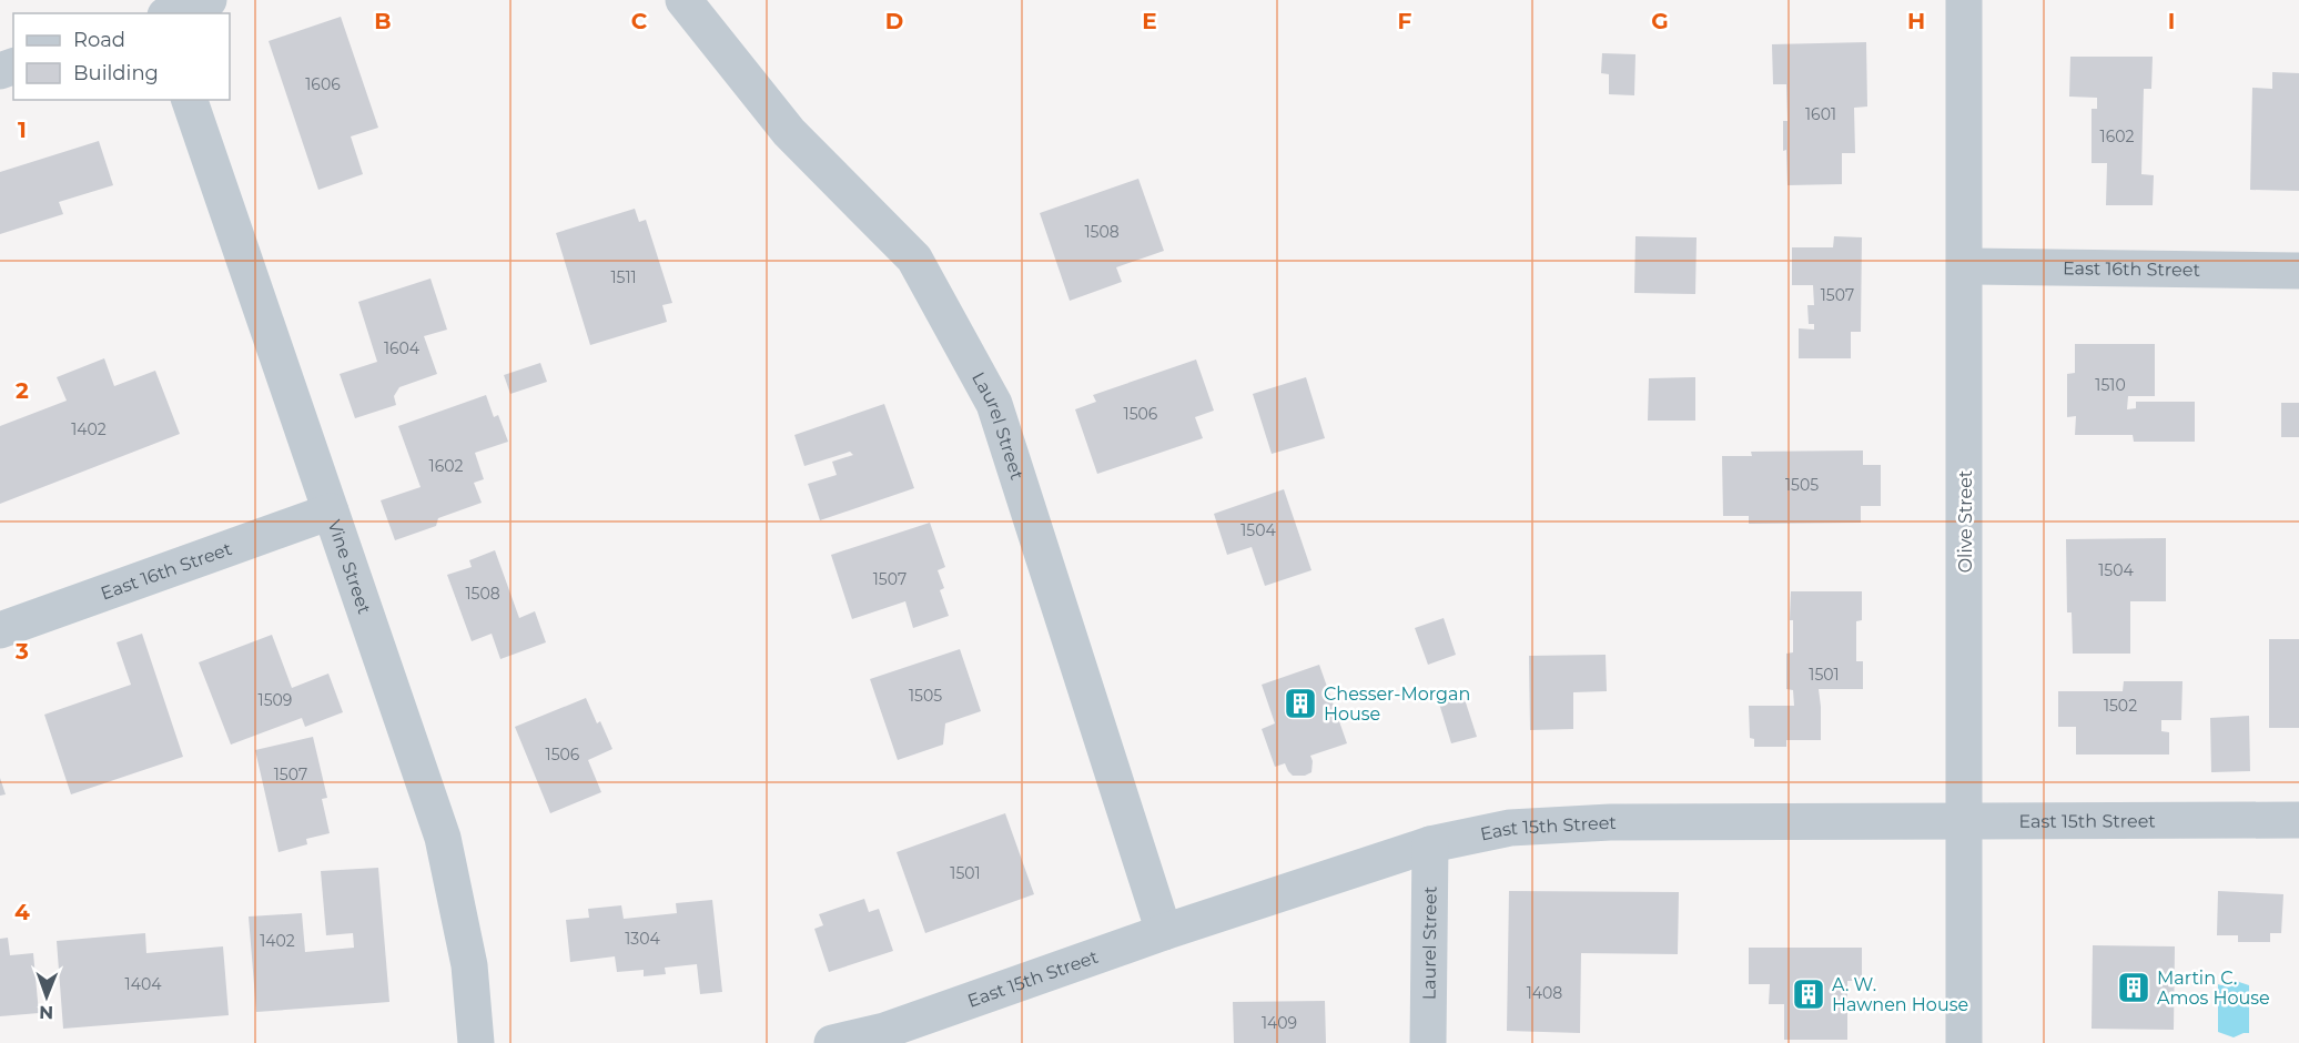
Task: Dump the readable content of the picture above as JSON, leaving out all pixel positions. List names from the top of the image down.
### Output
{
  "streets": {
    "street": [
      "East 16th Street",
      "Laurel Street",
      "Olive Street",
      "Vine Street",
      "East 15th Street"
    ]
  },
  "crossings": [
    ["East 16th Street", "Olive Street"],
    ["East 16th Street", "Vine Street"],
    ["Laurel Street", "East 15th Street"],
    ["Olive Street", "East 15th Street"]
  ],
  "places": {
    "building": ["Chesser-Morgan House", "Martin C. Amos House", "A. W. Hawnen House"]
  },
  "house_numbers": [
    "1606",
    "1601",
    "1602",
    "1508",
    "1511",
    "1507",
    "1604",
    "1510",
    "1506",
    "1402",
    "1602",
    "1505",
    "1504",
    "1504",
    "1507",
    "1508",
    "1501",
    "1505",
    "1509",
    "1502",
    "1506",
    "1507",
    "1501",
    "1304",
    "1402",
    "1404",
    "1408",
    "1409"
  ],
  "legend": ["Road", "Building"],
  "north": "bottom",
  "grid": {
    "columns": [
      "B",
      "C",
      "D",
      "E",
      "F",
      "G",
      "H",
      "I"
    ],
    "rows": [
      "1",
      "2",
      "3",
      "4"
    ]
  }
}
